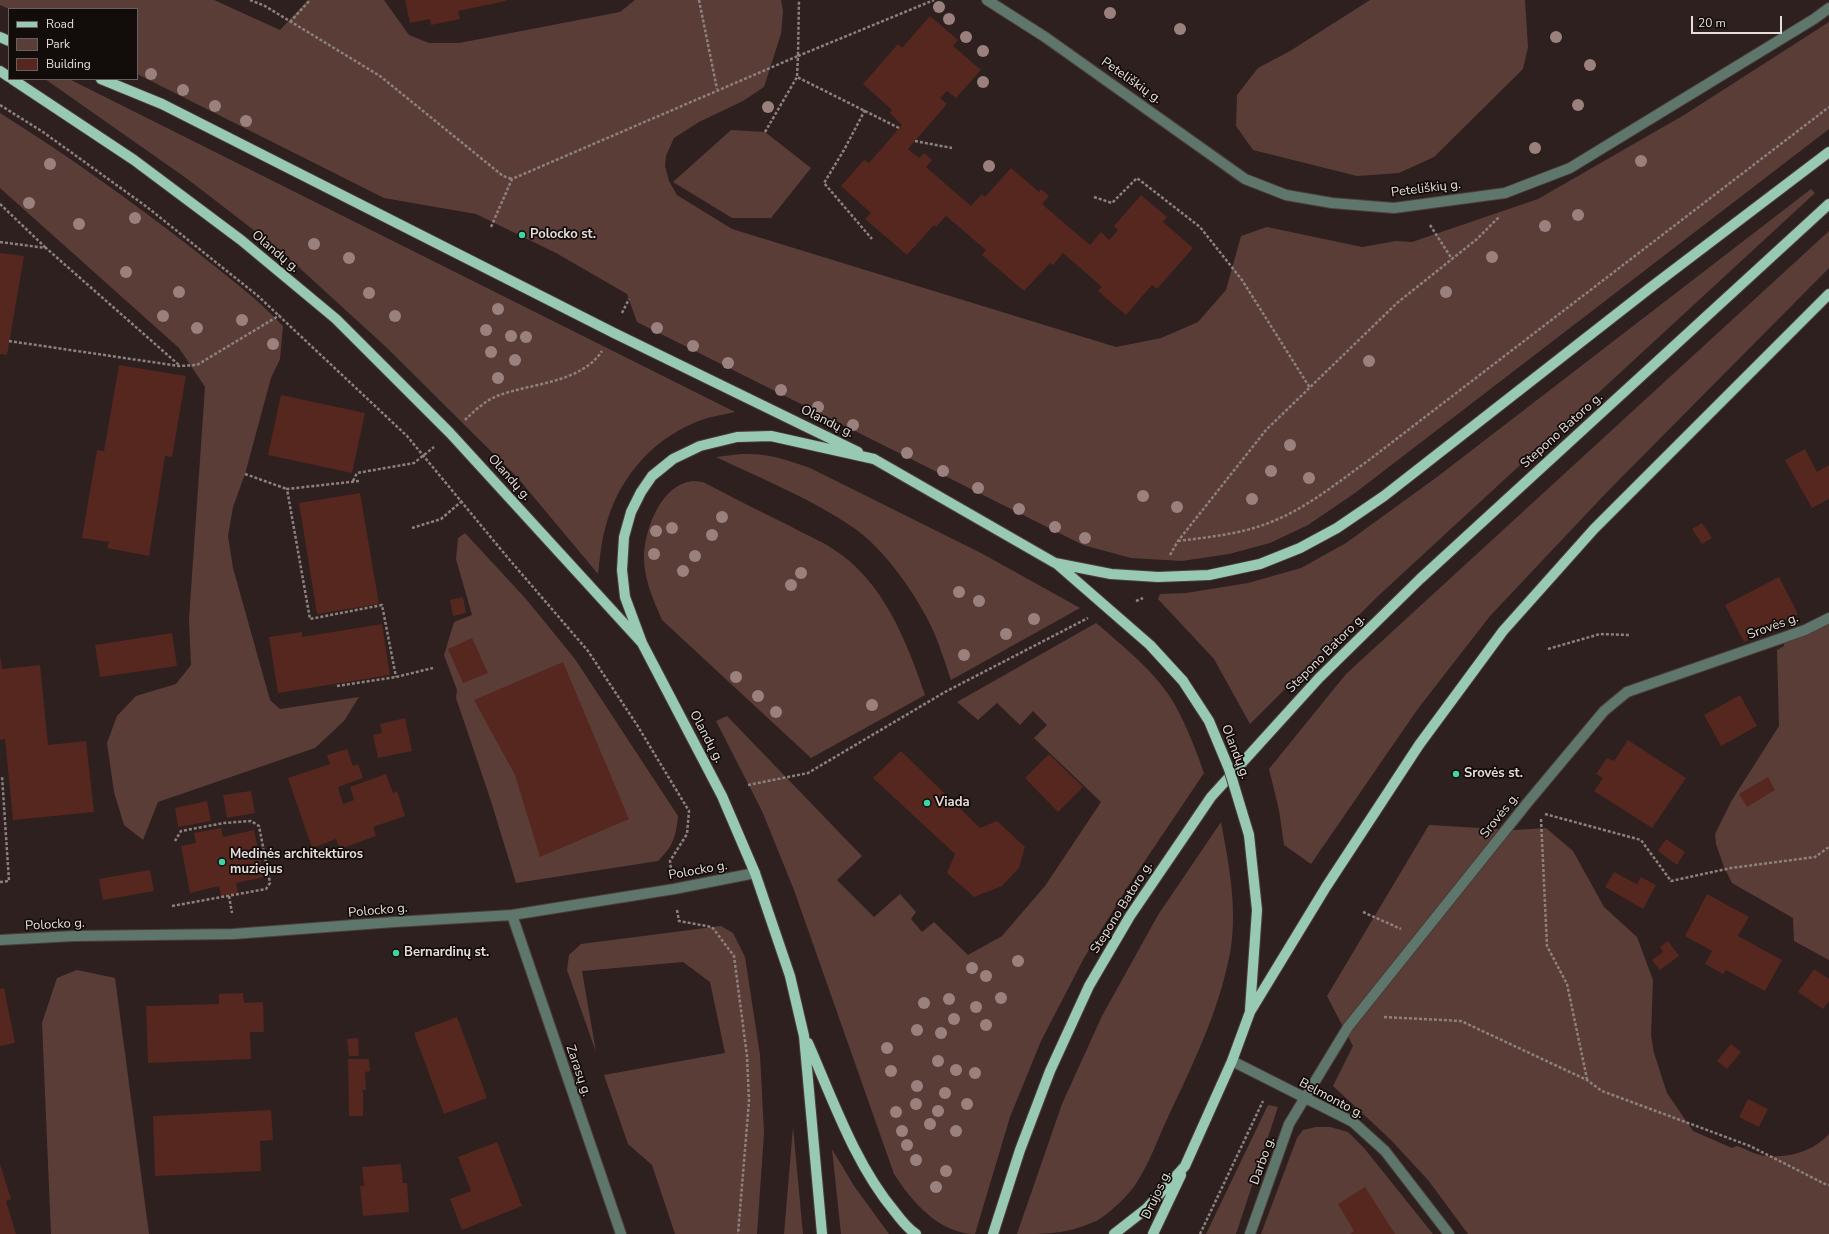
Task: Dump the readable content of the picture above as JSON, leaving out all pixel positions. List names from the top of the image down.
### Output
{
  "streets": {
    "main road": ["Olandų g.", "Stepono Batoro g.", "Drujos g."],
    "street": [
      "Peteliškių g.",
      "Srovės g.",
      "Polocko g.",
      "Zarasų g.",
      "Belmonto g.",
      "Darbo g."
    ]
  },
  "crossings": [
    ["Olandų g.", "Polocko g."],
    ["Olandų g.", "Drujos g."],
    ["Srovės g.", "Belmonto g."],
    ["Srovės g.", "Darbo g."],
    ["Polocko g.", "Zarasų g."],
    ["Belmonto g.", "Darbo g."],
    ["Belmonto g.", "Drujos g."]
  ],
  "places": [
    "Polocko st.",
    "Srovės st.",
    "Viada",
    "Medinės architektūros muziejus",
    "Bernardinų st."
  ],
  "legend": ["Road", "Park", "Building"],
  "scale_bar": "20 m"
}
